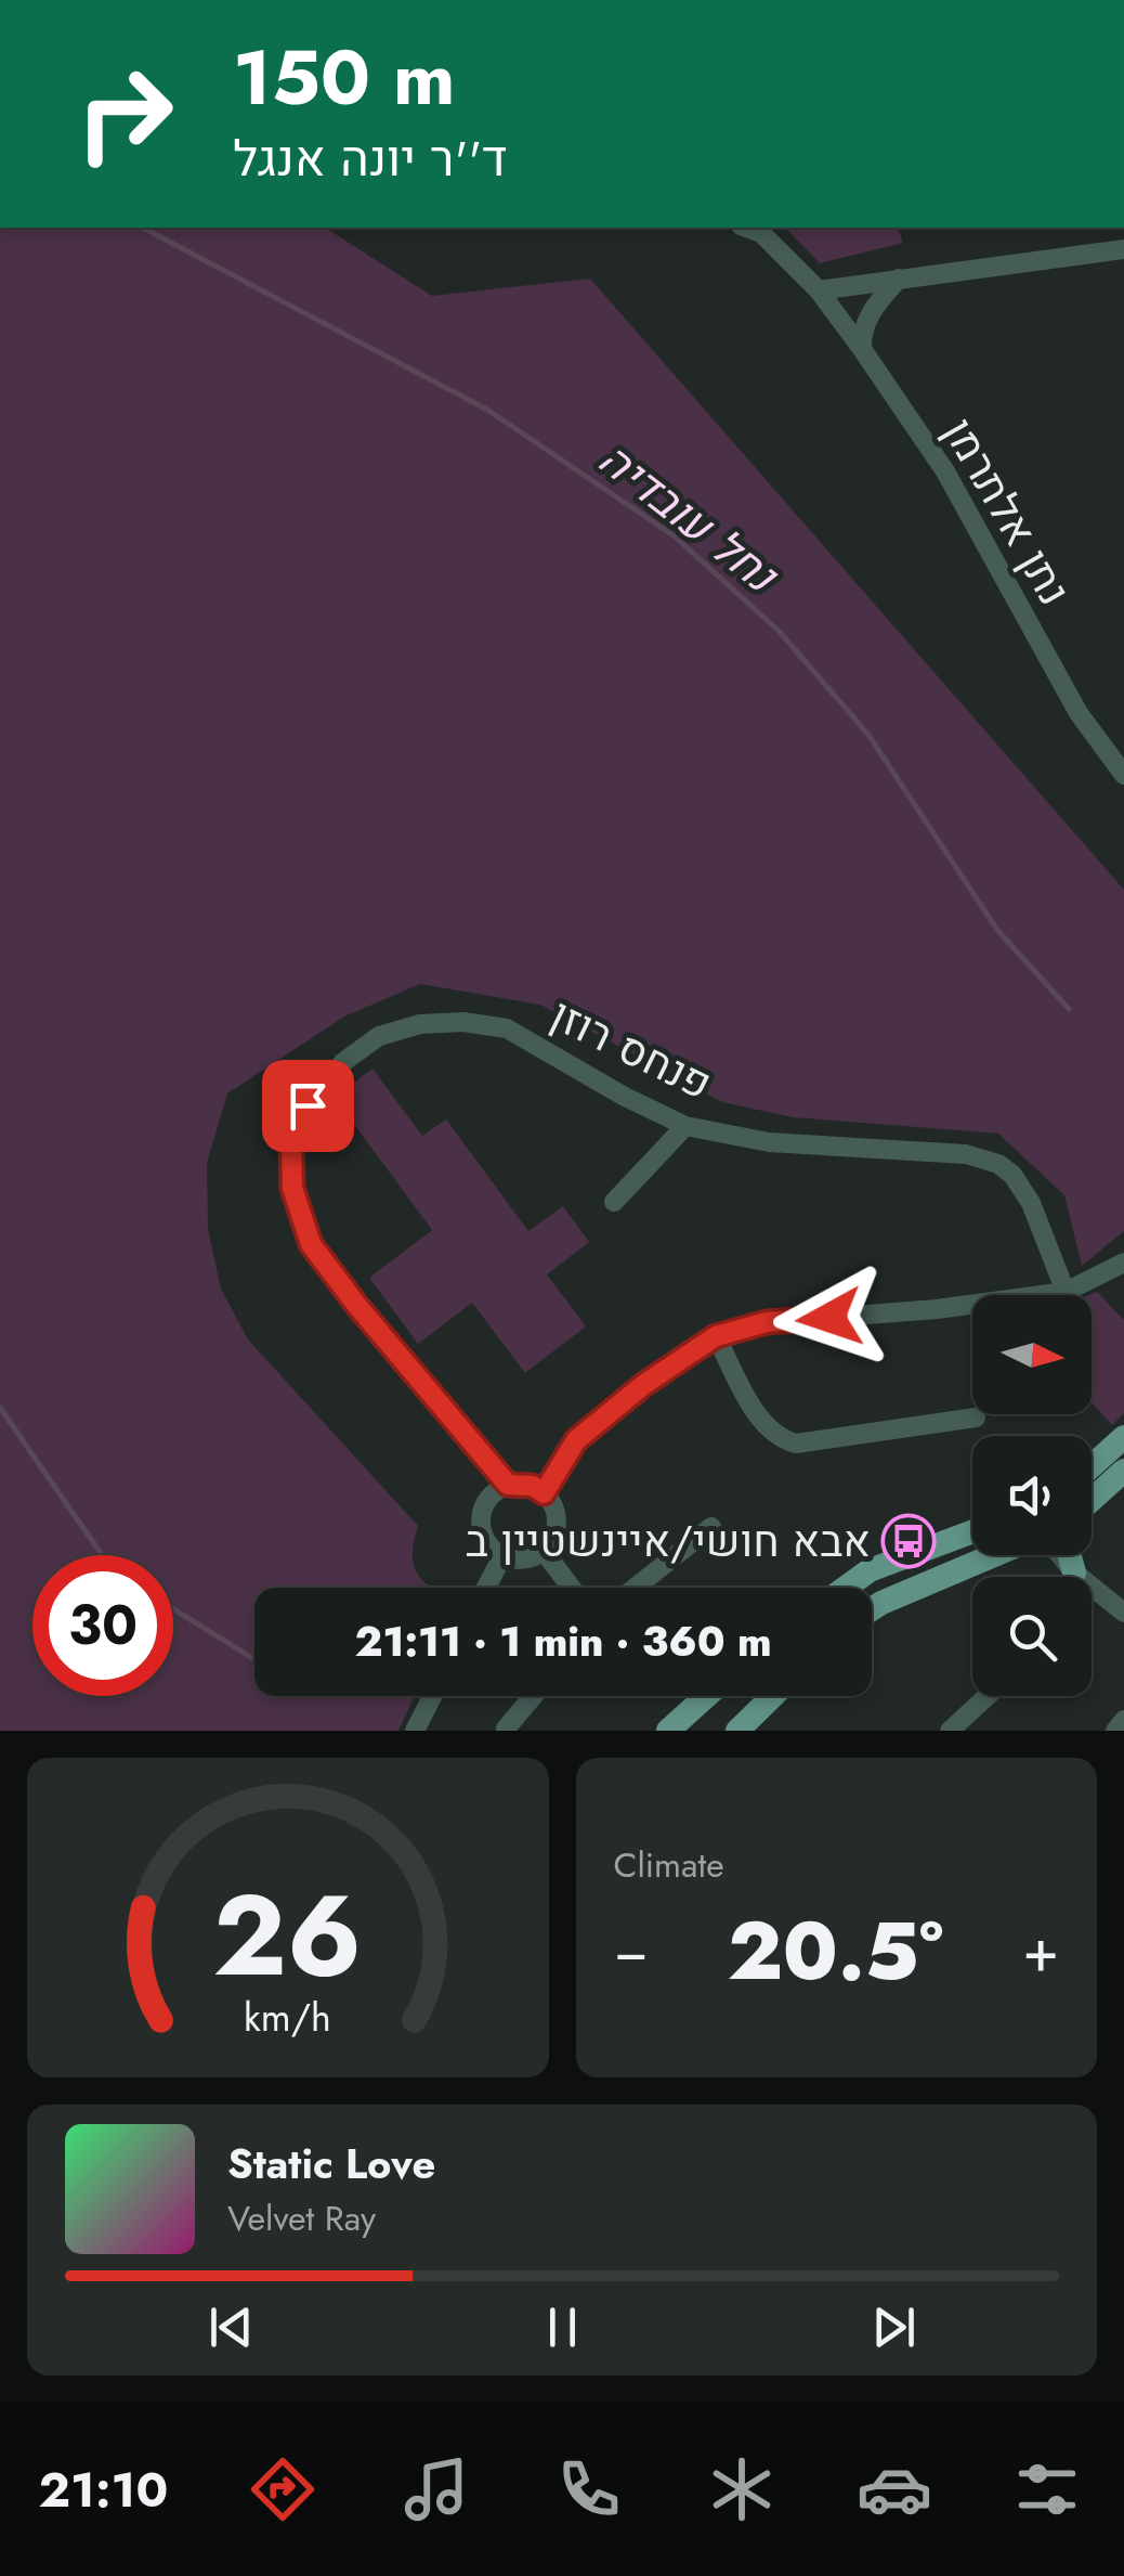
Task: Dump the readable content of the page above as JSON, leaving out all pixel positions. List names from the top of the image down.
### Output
{
  "streets": {
    "street": ["נתן אלתרמן", "פנחס רוזן"]
  },
  "water": ["נחל עובדיה"],
  "places": {
    "bus stop": ["אבא חושי/איינשטיין ב"]
  },
  "north": "right",
  "page": {
    "turn": ["150 m", "ד''ר יונה אנגל"],
    "limit": "30",
    "trip": "21:11 · 1 min · 360 m",
    "tile": "Climate",
    "heat": ["−", "20.5°", "+"],
    "song": ["Static Love", "Velvet Ray"],
    "tabs": "21:10",
    "gauge": ["26", "km/h"]
  }
}
